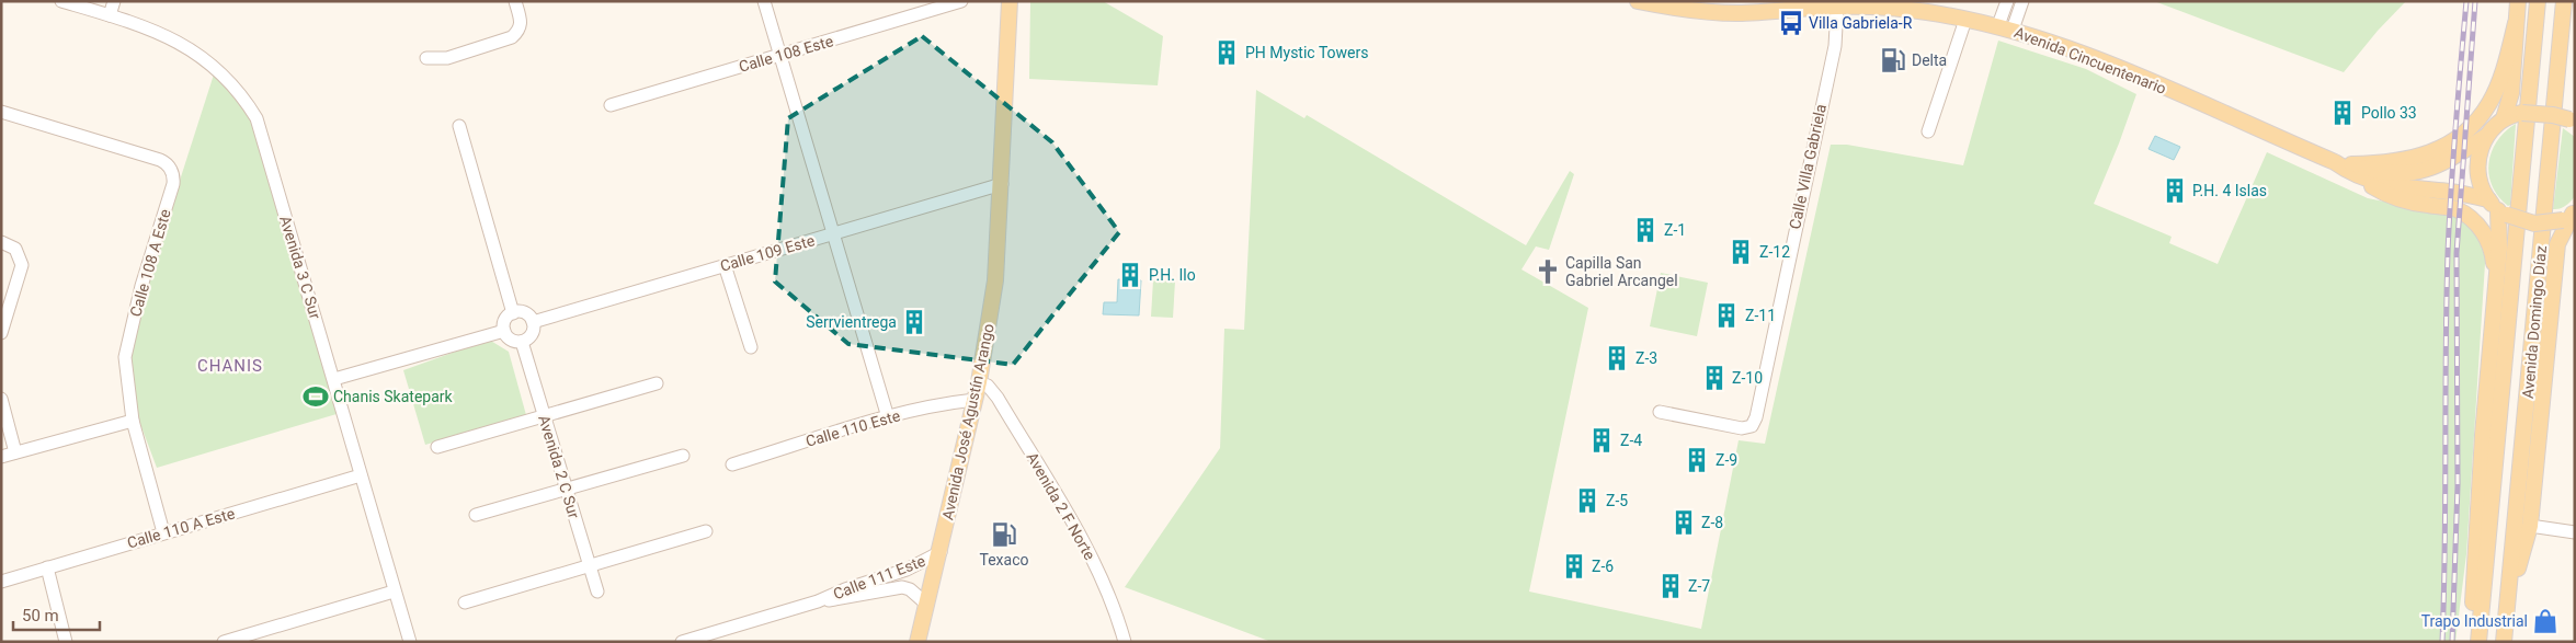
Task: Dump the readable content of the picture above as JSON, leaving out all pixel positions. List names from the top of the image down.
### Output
{
  "streets": {
    "main road": ["Avenida Cincuentenario", "Avenida Domingo Díaz", "Avenida José Agustín Arango"],
    "street": [
      "Calle 108 Este",
      "Calle Villa Gabriela",
      "Calle 109 Este",
      "Calle 108 A Este",
      "Avenida 3 C Sur",
      "Calle 110 Este",
      "Avenida 2 C Sur",
      "Avenida 2 F Norte",
      "Calle 110 A Este",
      "Calle 111 Este"
    ]
  },
  "crossings": [
    ["Avenida Cincuentenario", "Calle Villa Gabriela"],
    ["Calle 109 Este", "Avenida José Agustín Arango"],
    ["Calle 109 Este", "Avenida 2 C Sur"],
    ["Calle 108 A Este", "Calle 110 A Este"],
    ["Avenida 3 C Sur", "Calle 110 A Este"],
    ["Avenida José Agustín Arango", "Calle 110 Este"],
    ["Avenida José Agustín Arango", "Avenida 2 F Norte"],
    ["Avenida José Agustín Arango", "Calle 111 Este"]
  ],
  "districts": ["CHANIS"],
  "places": {
    "bus stop": ["Villa Gabriela-R"],
    "building": [
      "PH Mystic Towers",
      "Pollo 33",
      "P.H. 4 Islas",
      "Z-1",
      "Z-12",
      "P.H. Ilo",
      "Z-11",
      "Serrvientrega",
      "Z-3",
      "Z-10",
      "Z-4",
      "Z-9",
      "Z-5",
      "Z-8",
      "Z-6",
      "Z-7"
    ],
    "fuel station": ["Delta", "Texaco"],
    "church": ["Capilla San Gabriel Arcangel"],
    "sports": ["Chanis Skatepark"],
    "shop": ["Trapo Industrial"]
  },
  "scale_bar": "50 m"
}
